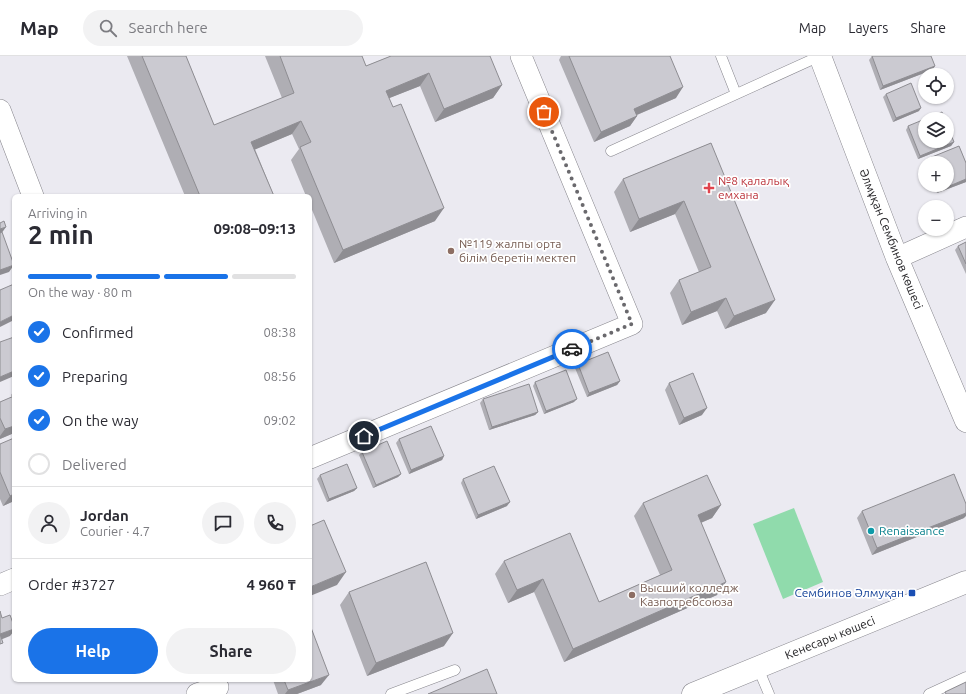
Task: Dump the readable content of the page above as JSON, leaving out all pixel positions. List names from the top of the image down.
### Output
{
  "streets": {
    "street": ["Әлмұқан Сембинов көшесі", "Кенесары көшесі"]
  },
  "places": {
    "health": ["№8 қалалық емхана"],
    "other": ["№119 жалпы орта білім беретін мектеп", "Renaissance", "Высший колледж Казпотребсоюза"],
    "transit": ["Сембинов Әлмуқан"]
  },
  "page": {
    "header": "Map",
    "search": "Search here",
    "nav": ["Map", "Layers", "Share"],
    "map_buttons": ["+", "−"],
    "heading": ["2 min", "Arriving in", "09:08–09:13"],
    "panel": [
      "Jordan",
      "Courier · 4.7",
      "Order #3727",
      "4 960 ₸"
    ],
    "bar": "On the way · 80 m",
    "list": [
      ["Confirmed", "08:38"],
      ["Preparing", "08:56"],
      ["On the way", "09:02"],
      "Delivered"
    ],
    "buttons": ["Help", "Share"]
  }
}
